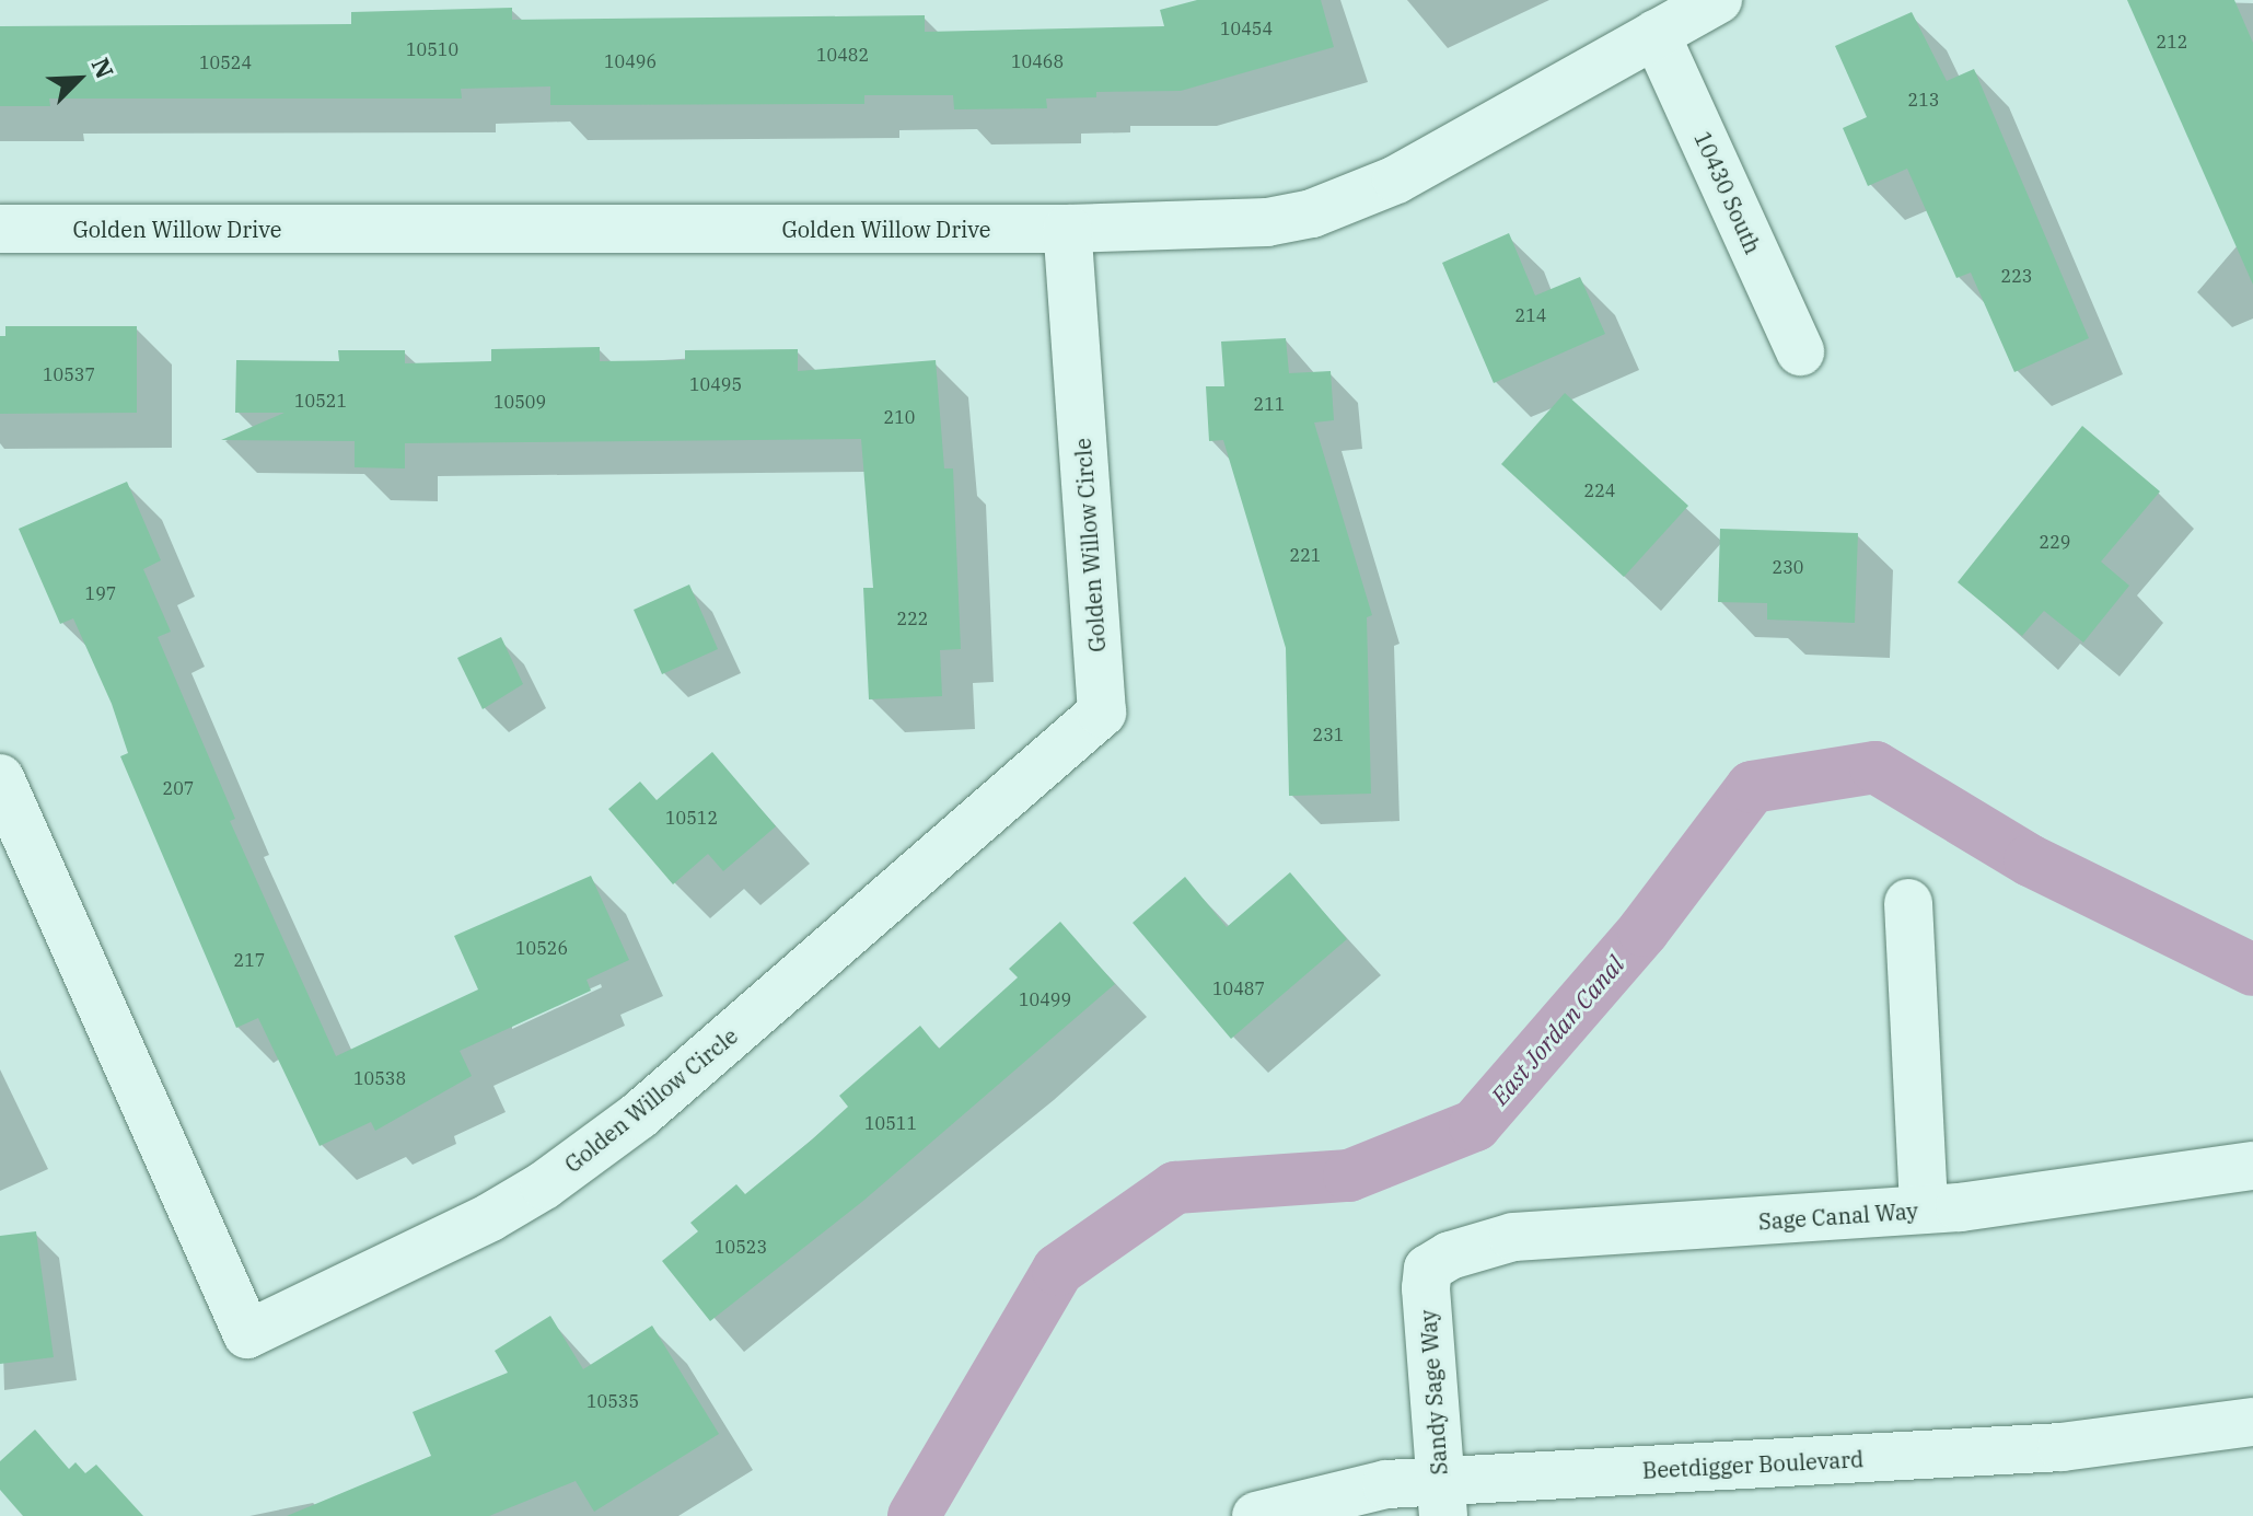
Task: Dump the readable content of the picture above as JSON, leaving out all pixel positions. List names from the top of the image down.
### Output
{
  "streets": {
    "street": [
      "10430 South",
      "Golden Willow Drive",
      "Golden Willow Circle",
      "Sage Canal Way",
      "Sandy Sage Way",
      "Beetdigger Boulevard"
    ]
  },
  "crossings": [
    ["10430 South", "Golden Willow Drive"],
    ["Golden Willow Drive", "Golden Willow Circle"],
    ["Sage Canal Way", "Sandy Sage Way"],
    ["Sandy Sage Way", "Beetdigger Boulevard"]
  ],
  "water": ["East Jordan Canal"],
  "house_numbers": [
    "10454",
    "212",
    "10510",
    "10482",
    "10496",
    "10468",
    "10524",
    "213",
    "223",
    "214",
    "10537",
    "10495",
    "10521",
    "10509",
    "211",
    "210",
    "224",
    "229",
    "221",
    "230",
    "197",
    "222",
    "231",
    "207",
    "10512",
    "10526",
    "217",
    "10487",
    "10499",
    "10538",
    "10511",
    "10523",
    "10535"
  ],
  "north": "top right"
}
